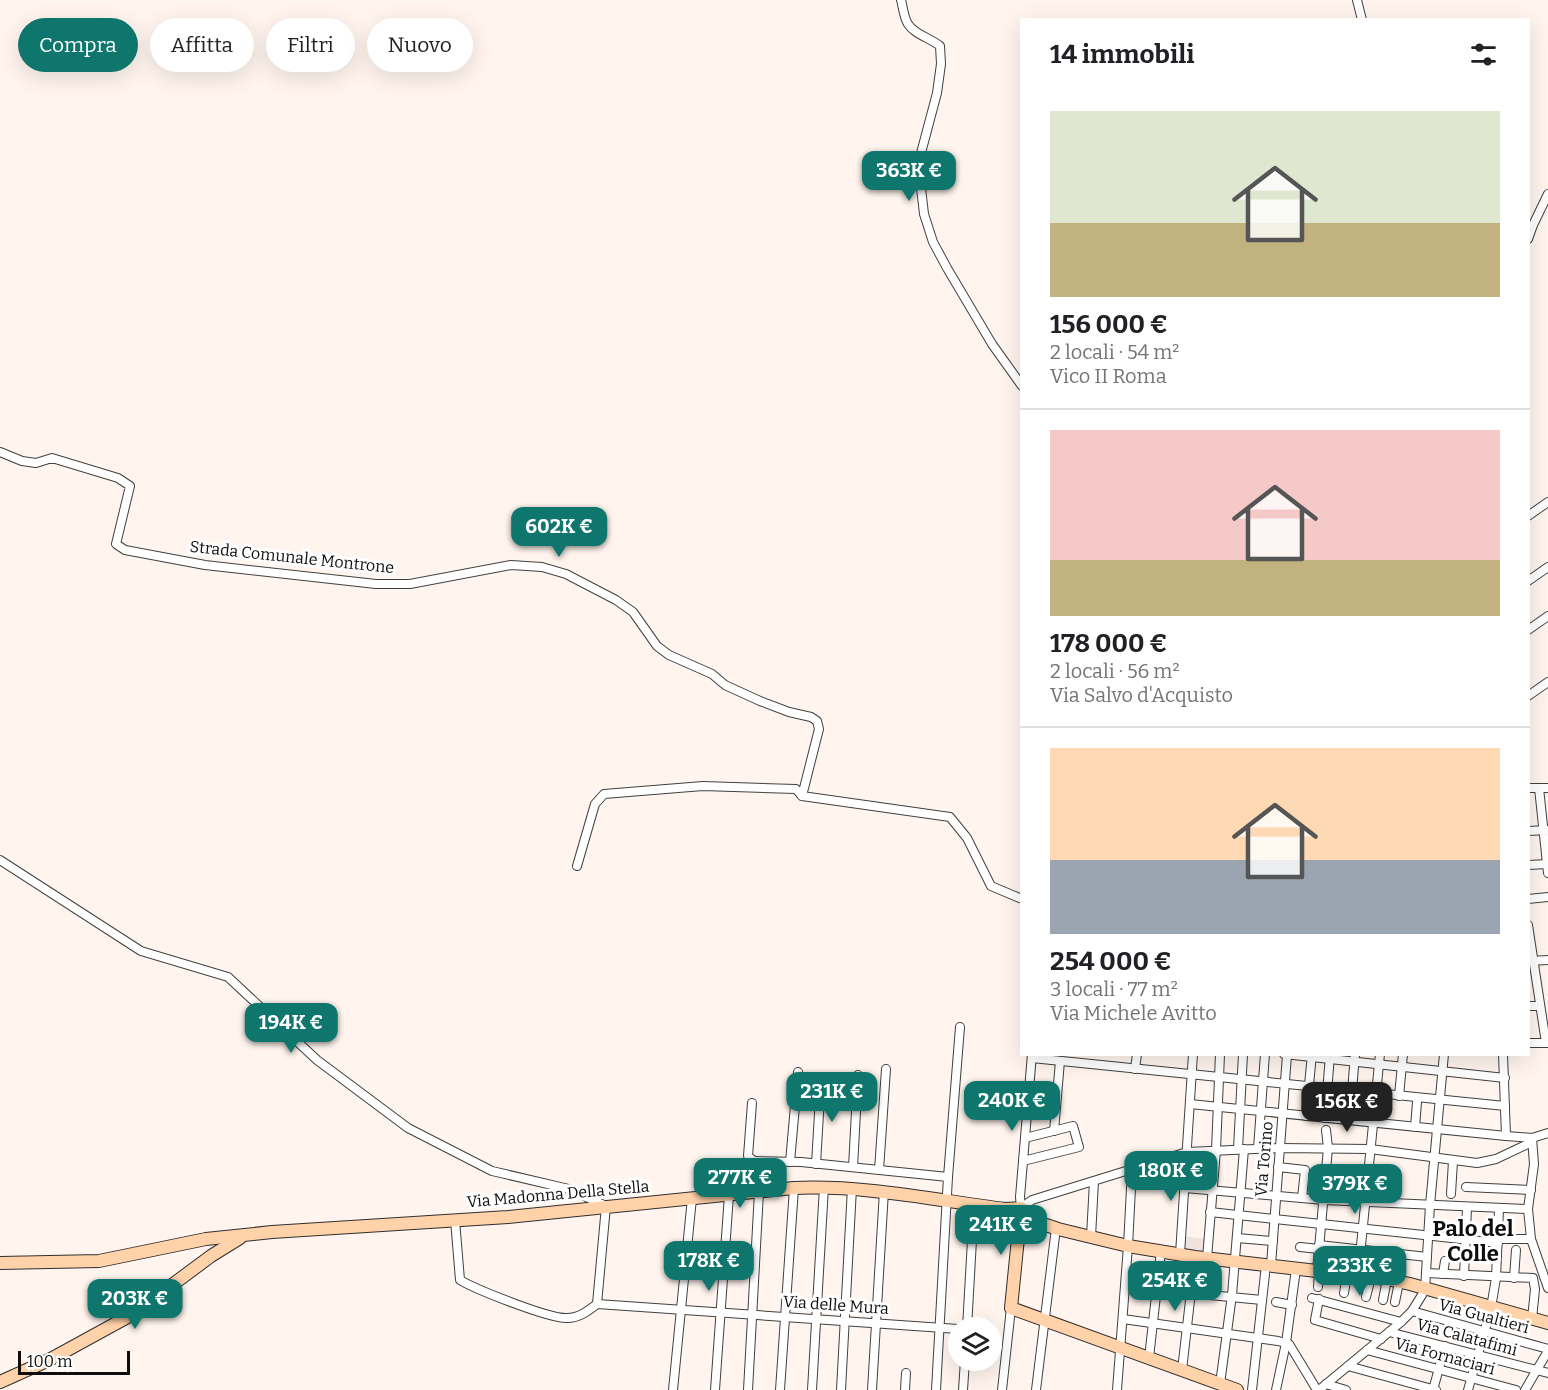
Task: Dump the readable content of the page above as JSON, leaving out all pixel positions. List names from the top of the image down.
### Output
{
  "streets": {
    "street": [
      "Strada Comunale Montrone",
      "Via Torino",
      "Via Madonna Della Stella",
      "Via delle Mura",
      "Via Gualtieri",
      "Via Calatafimi",
      "Via Fornaciari"
    ]
  },
  "districts": ["Palo del Colle"],
  "scale_bar": "100 m",
  "page": {
    "chip": [
      "Compra",
      "Affitta",
      "Filtri",
      "Nuovo"
    ],
    "heading": "14 immobili",
    "list": [
      {
        "name": "156 000 €",
        "note": "2 locali · 54 m² · Vico II Roma"
      },
      {
        "name": "178 000 €",
        "note": "2 locali · 56 m² · Via Salvo d'Acquisto"
      },
      {
        "name": "254 000 €",
        "note": "3 locali · 77 m² · Via Michele Avitto"
      }
    ],
    "price": [
      "363K €",
      "602K €",
      "194K €",
      "231K €",
      "240K €",
      "156K €",
      "180K €",
      "277K €",
      "379K €",
      "241K €",
      "178K €",
      "233K €",
      "254K €",
      "203K €"
    ],
    "scale": "100 m"
  }
}
